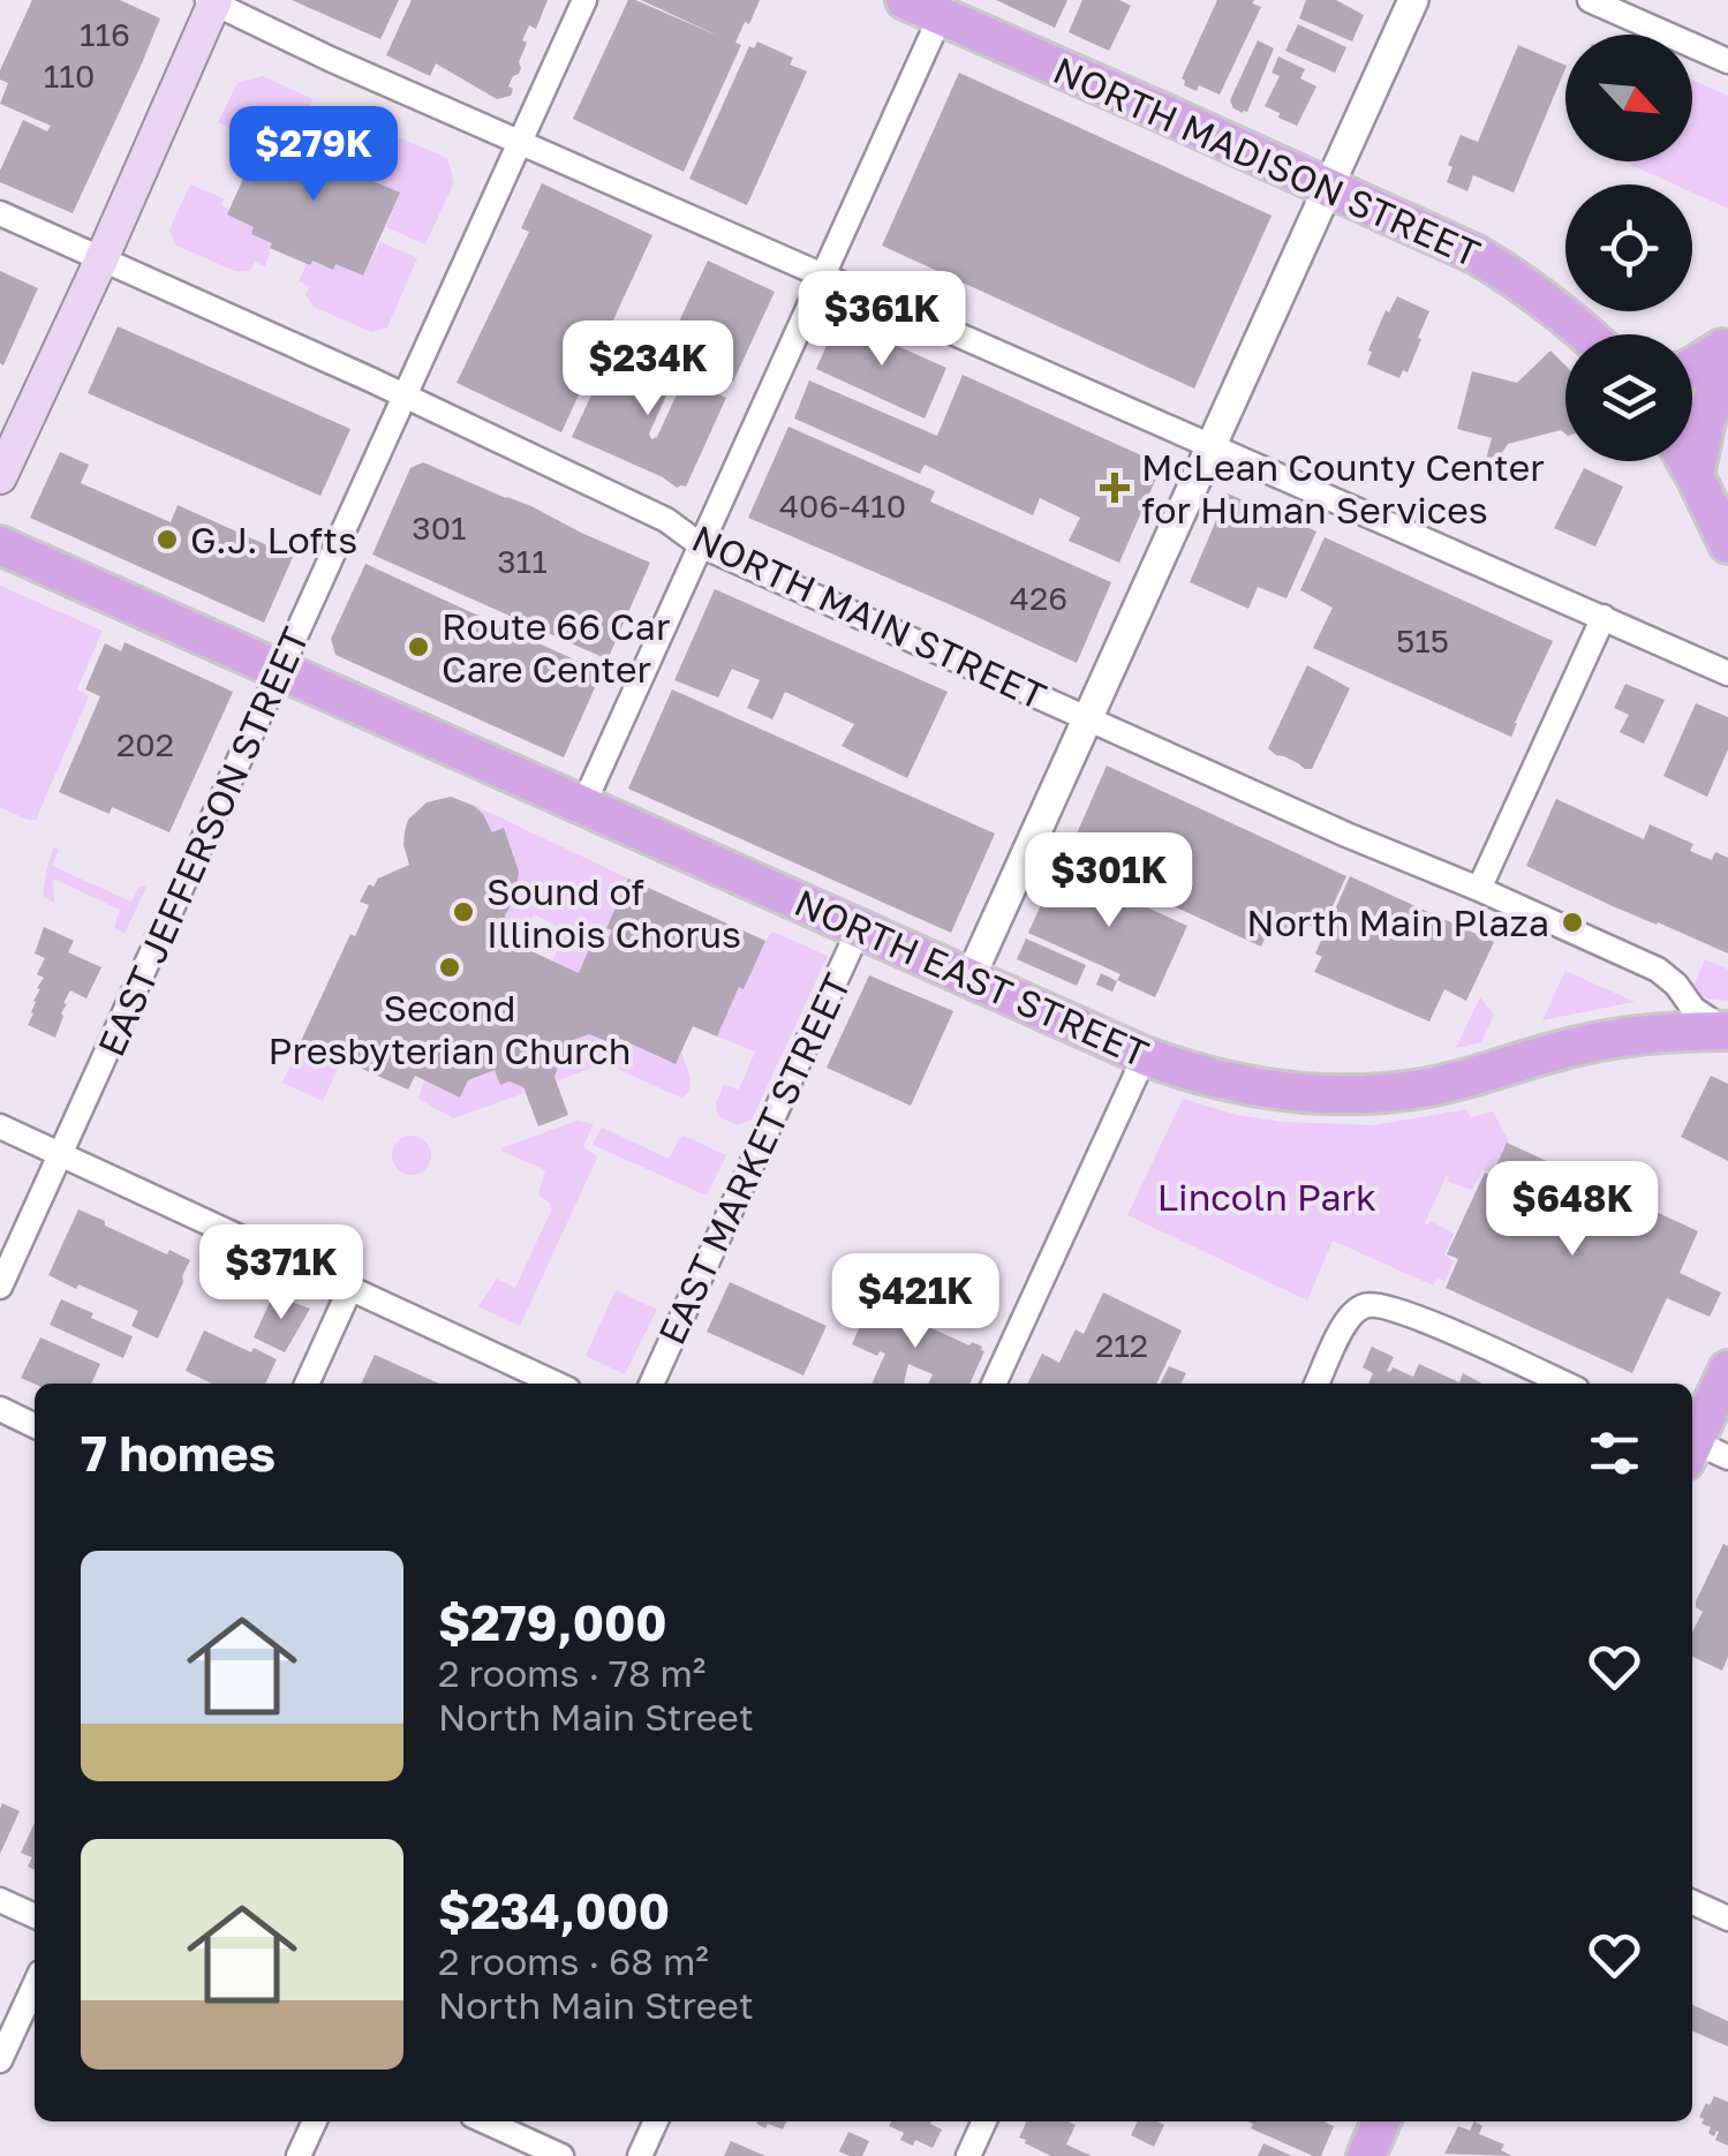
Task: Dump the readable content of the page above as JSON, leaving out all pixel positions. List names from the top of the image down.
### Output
{
  "streets": {
    "main road": ["NORTH MADISON STREET", "NORTH EAST STREET"],
    "street": ["NORTH MAIN STREET", "EAST JEFFERSON STREET", "EAST MARKET STREET"]
  },
  "crossings": [
    ["NORTH MAIN STREET", "EAST JEFFERSON STREET"],
    ["NORTH MAIN STREET", "NORTH EAST STREET"],
    ["EAST JEFFERSON STREET", "NORTH EAST STREET"],
    ["NORTH EAST STREET", "EAST MARKET STREET"]
  ],
  "parks": ["Lincoln Park"],
  "places": {
    "health": ["McLean County Center for Human Services"],
    "other": [
      "G.J. Lofts",
      "Route 66 Car Care Center",
      "Sound of Illinois Chorus",
      "North Main Plaza",
      "Second Presbyterian Church"
    ]
  },
  "house_numbers": [
    "116",
    "110",
    "406-410",
    "301",
    "311",
    "426",
    "515",
    "202",
    "212"
  ],
  "north": "bottom right",
  "page": {
    "price": [
      "$279K",
      "$361K",
      "$234K",
      "$301K",
      "$648K",
      "$371K",
      "$421K"
    ],
    "heading": "7 homes",
    "list": [
      {
        "name": "$279,000",
        "note": "2 rooms · 78 m² · North Main Street"
      },
      {
        "name": "$234,000",
        "note": "2 rooms · 68 m² · North Main Street"
      }
    ]
  }
}
